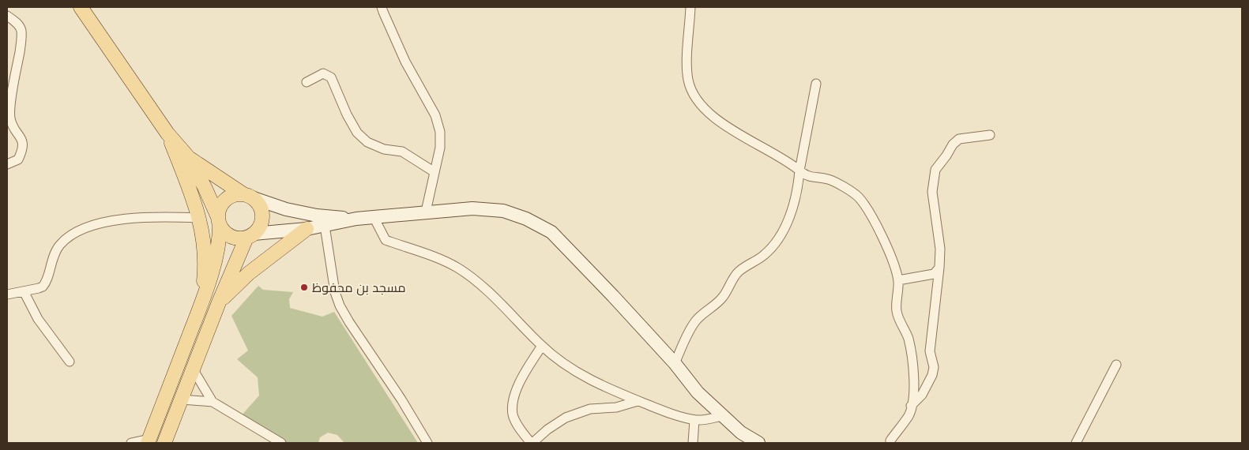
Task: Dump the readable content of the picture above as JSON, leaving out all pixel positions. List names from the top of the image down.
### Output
{
  "places": ["مسجد بن محفوظ"]
}
